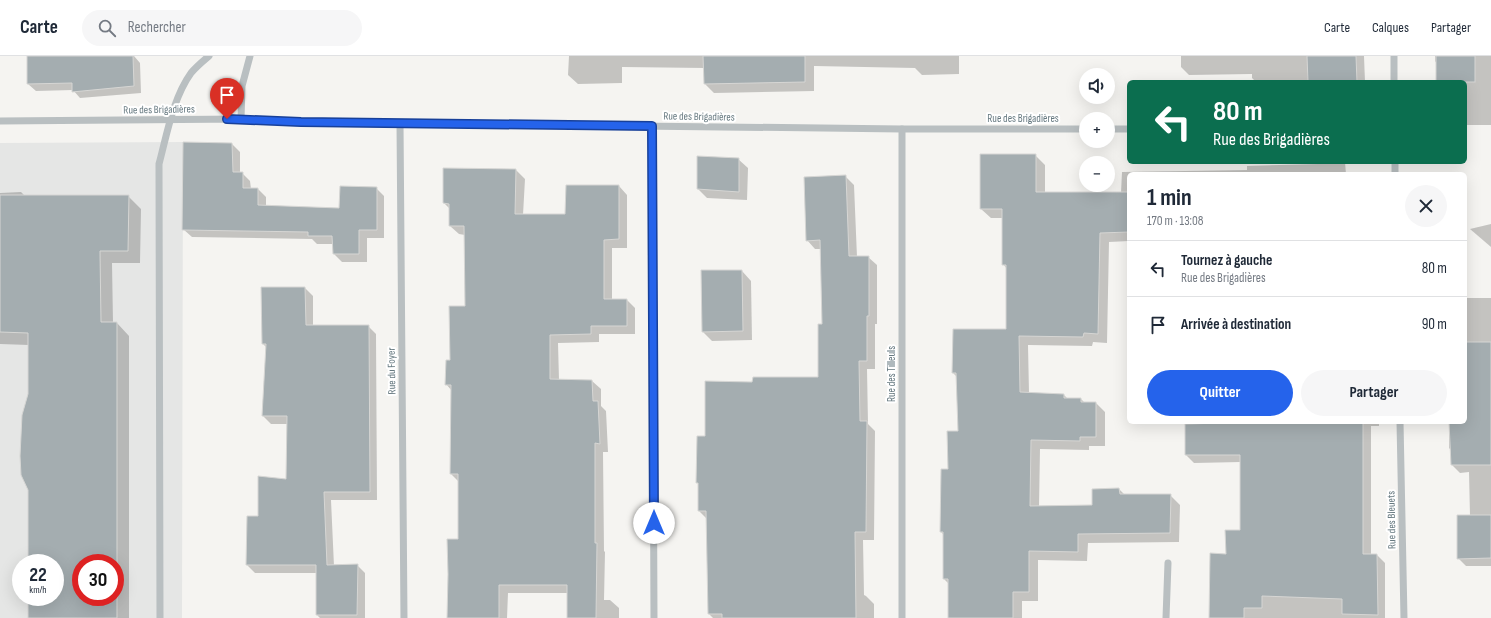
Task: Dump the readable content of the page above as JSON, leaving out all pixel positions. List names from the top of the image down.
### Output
{
  "streets": {
    "street": [
      "Rue des Brigadières",
      "Rue du Foyer",
      "Rue des Tilleuls",
      "Rue des Bleuets"
    ]
  },
  "crossings": [
    ["Rue des Brigadières", "Rue du Foyer"],
    ["Rue des Brigadières", "Rue des Tilleuls"]
  ],
  "page": {
    "header": "Carte",
    "search": "Rechercher",
    "nav": ["Carte", "Calques", "Partager"],
    "map_buttons": ["+", "−"],
    "turn": ["80 m", "Rue des Brigadières"],
    "heading": ["1 min", "170 m · 13:08"],
    "list": [
      {
        "name": "Tournez à gauche",
        "note": "Rue des Brigadières",
        "value": "80 m"
      },
      {
        "name": "Arrivée à destination",
        "value": "90 m"
      }
    ],
    "buttons": ["Quitter", "Partager"],
    "speed": "22 km/h",
    "limit": "30"
  }
}
